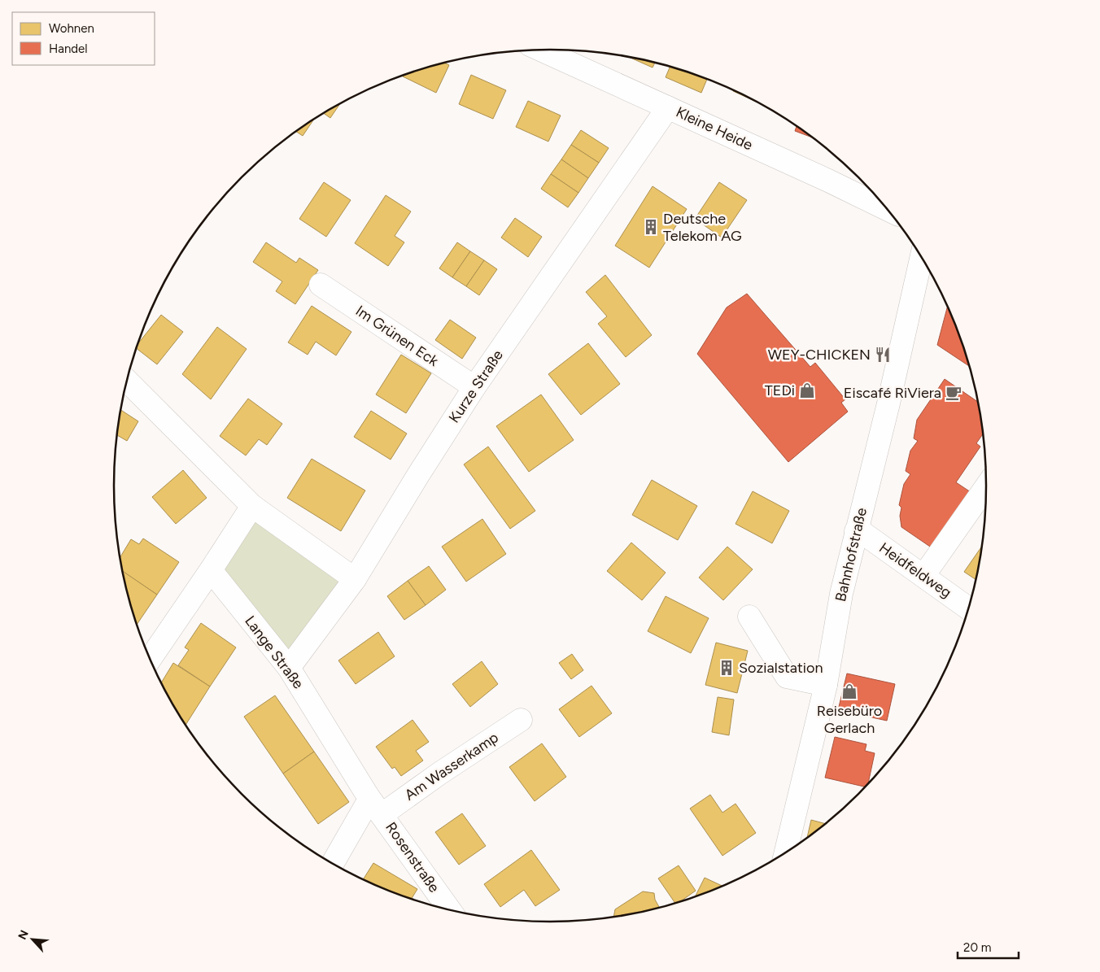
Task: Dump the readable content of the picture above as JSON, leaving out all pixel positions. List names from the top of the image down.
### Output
{
  "streets": {
    "street": [
      "Kleine Heide",
      "Im Grünen Eck",
      "Kurze Straße",
      "Bahnhofstraße",
      "Heidfeldweg",
      "Lange Straße",
      "Am Wasserkamp",
      "Rosenstraße"
    ]
  },
  "crossings": [
    ["Kleine Heide", "Kurze Straße"],
    ["Im Grünen Eck", "Kurze Straße"],
    ["Kurze Straße", "Lange Straße"],
    ["Bahnhofstraße", "Heidfeldweg"],
    ["Lange Straße", "Am Wasserkamp"],
    ["Lange Straße", "Rosenstraße"],
    ["Am Wasserkamp", "Rosenstraße"]
  ],
  "places": {
    "building": ["Deutsche Telekom AG", "Sozialstation"],
    "restaurant": ["WEY-CHICKEN"],
    "shop": ["TEDi", "Reisebüro Gerlach"],
    "cafe": ["Eiscafé RiViera"]
  },
  "legend": ["Wohnen", "Handel"],
  "scale_bar": "20 m",
  "north": "top left"
}
